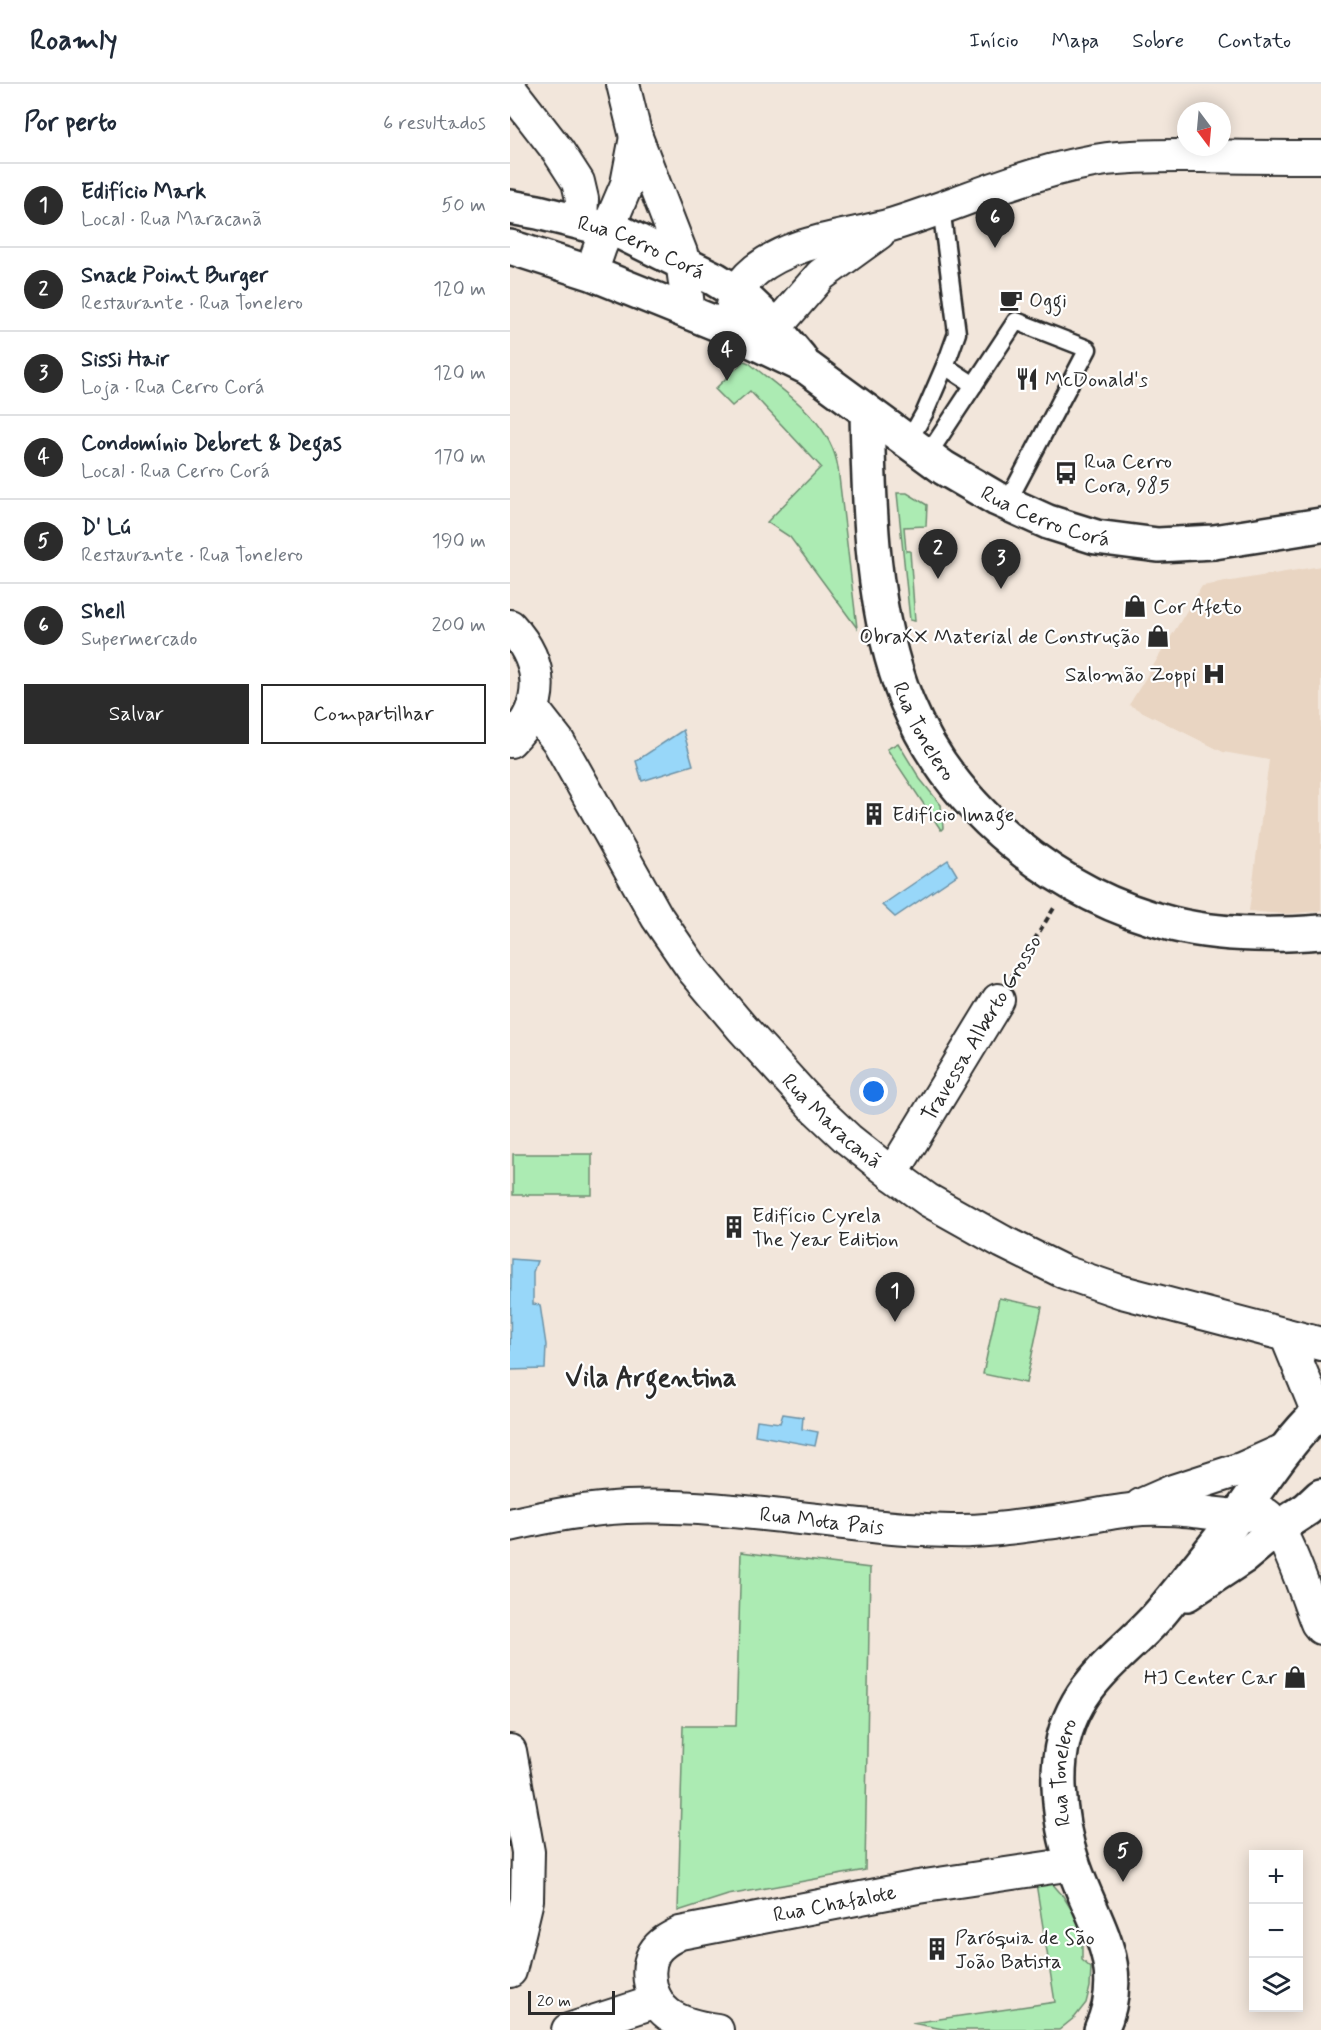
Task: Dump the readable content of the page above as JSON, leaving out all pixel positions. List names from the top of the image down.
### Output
{
  "streets": {
    "street": [
      "Rua Cerro Corá",
      "Rua Tonelero",
      "Travessa Alberto Grosso",
      "Rua Maracanã",
      "Rua Mota Pais",
      "Rua Chafalote"
    ]
  },
  "crossings": [
    ["Rua Cerro Corá", "Rua Tonelero"],
    ["Rua Tonelero", "Travessa Alberto Grosso"],
    ["Rua Tonelero", "Rua Mota Pais"],
    ["Rua Tonelero", "Rua Chafalote"],
    ["Travessa Alberto Grosso", "Rua Maracanã"]
  ],
  "districts": ["Vila Argentina"],
  "places": {
    "cafe": ["Oggi"],
    "restaurant": ["McDonald's"],
    "bus stop": ["Rua Cerro Cora, 985"],
    "shop": ["Cor Afeto", "ObraXX Material de Construção", "HJ Center Car"],
    "hospital": ["Salomão Zoppi"],
    "building": ["Edifício Image", "Edifício Cyrela The Year Edition", "Paróquia de São João Batista"]
  },
  "scale_bar": "20 m",
  "north": "bottom",
  "page": {
    "header": "Roamly",
    "nav": [
      "Início",
      "Mapa",
      "Sobre",
      "Contato"
    ],
    "heading": ["Por perto", "6 resultados"],
    "list": [
      {
        "mark": "1",
        "name": "Edifício Mark",
        "note": "Local · Rua Maracanã",
        "value": "50 m"
      },
      {
        "mark": "2",
        "name": "Snack Point Burger",
        "note": "Restaurante · Rua Tonelero",
        "value": "120 m"
      },
      {
        "mark": "3",
        "name": "Sissi Hair",
        "note": "Loja · Rua Cerro Corá",
        "value": "120 m"
      },
      {
        "mark": "4",
        "name": "Condomínio Debret & Degas",
        "note": "Local · Rua Cerro Corá",
        "value": "170 m"
      },
      {
        "mark": "5",
        "name": "D' Lú",
        "note": "Restaurante · Rua Tonelero",
        "value": "190 m"
      },
      {
        "mark": "6",
        "name": "Shell",
        "note": "Supermercado",
        "value": "200 m"
      }
    ],
    "pins": [
      "6",
      "4",
      "2",
      "3",
      "1",
      "5"
    ],
    "buttons": ["Salvar", "Compartilhar"],
    "map_buttons": ["+", "−"],
    "scale": "20 m"
  }
}
